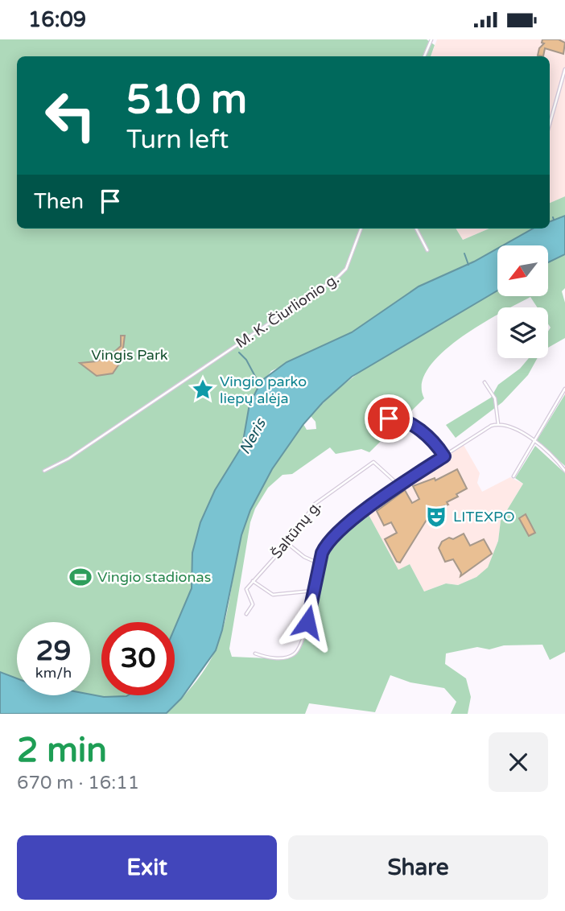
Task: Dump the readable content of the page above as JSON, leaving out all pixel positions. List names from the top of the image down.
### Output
{
  "streets": {
    "street": ["M. K. Čiurlionio g.", "Šaltūnų g."]
  },
  "water": ["Neris"],
  "parks": ["Vingis Park"],
  "places": {
    "place": ["Vingio parko liepų alėja"],
    "theatre": ["LITEXPO"],
    "sports": ["Vingio stadionas"]
  },
  "north": "bottom left",
  "page": {
    "status": "16:09",
    "turn": ["510 m", "Turn left"],
    "then": "Then",
    "speed": "29 km/h",
    "limit": "30",
    "heading": ["2 min", "670 m · 16:11"],
    "buttons": ["Exit", "Share"]
  }
}
